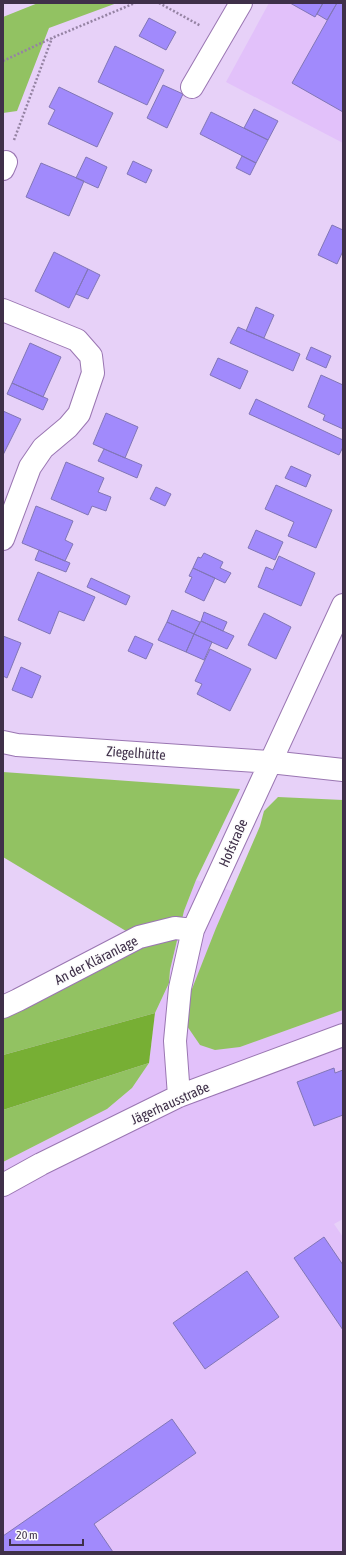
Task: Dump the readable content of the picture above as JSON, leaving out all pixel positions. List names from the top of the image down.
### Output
{
  "streets": {
    "street": [
      "Ziegelhütte",
      "Hofstraße",
      "An der Kläranlage",
      "Jägerhausstraße"
    ]
  },
  "crossings": [
    ["Ziegelhütte", "Hofstraße"],
    ["Hofstraße", "An der Kläranlage"],
    ["Hofstraße", "Jägerhausstraße"]
  ],
  "scale_bar": "20 m"
}
